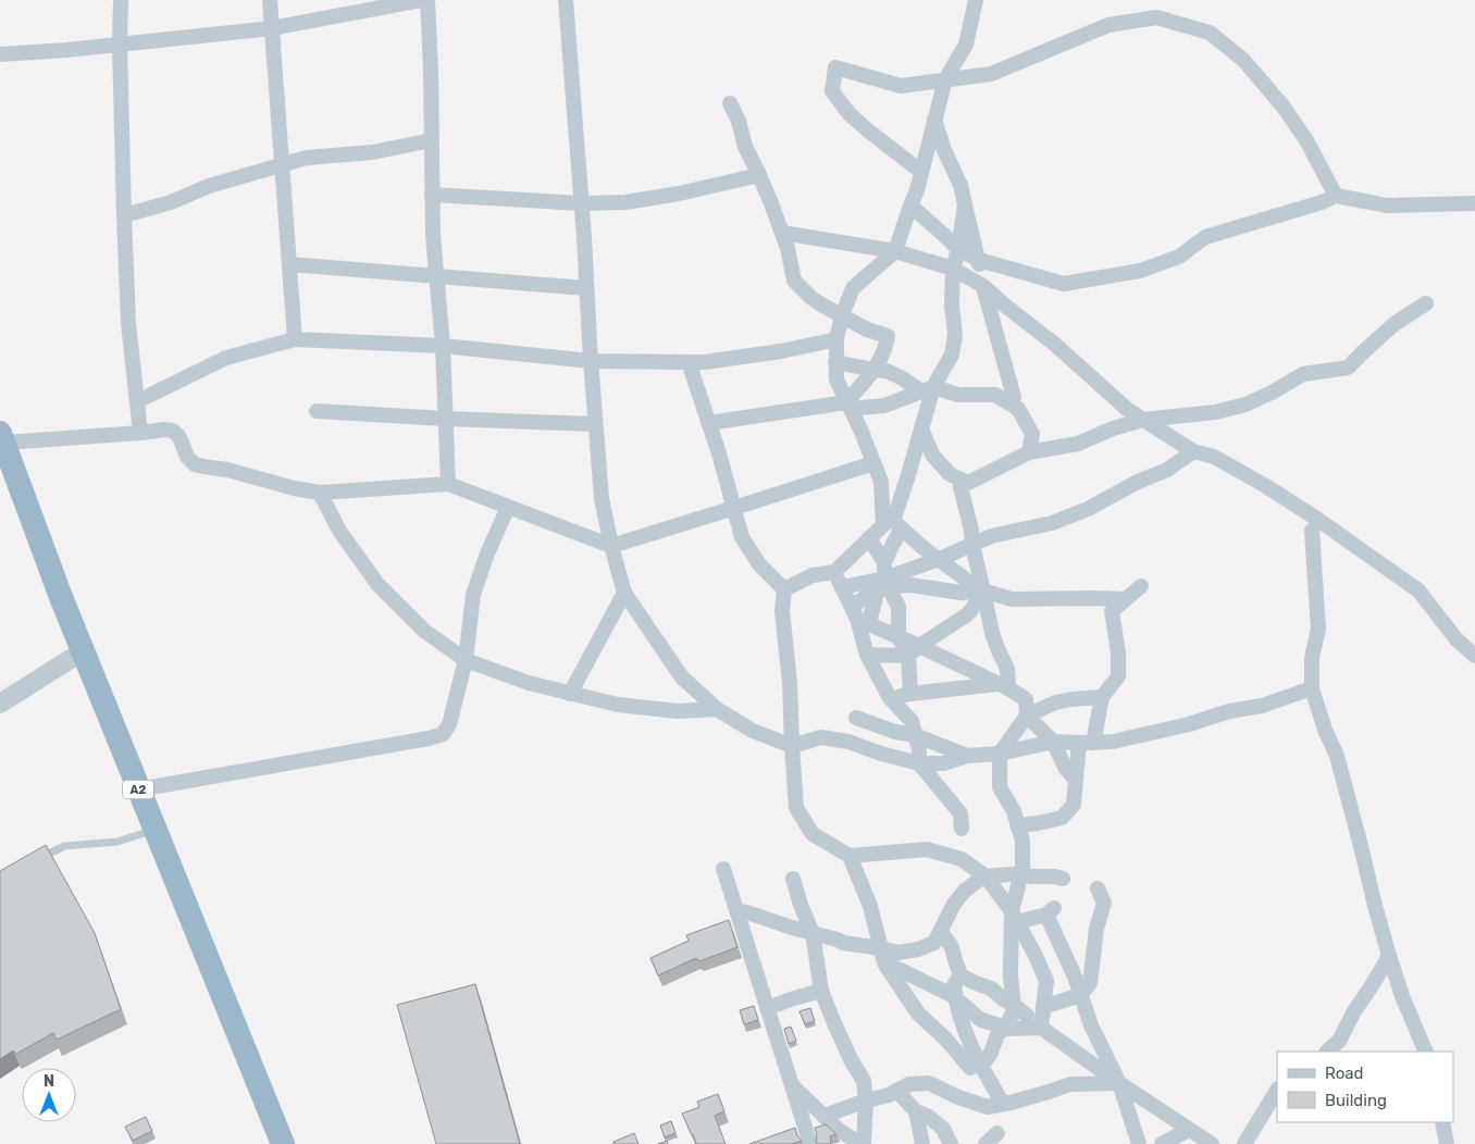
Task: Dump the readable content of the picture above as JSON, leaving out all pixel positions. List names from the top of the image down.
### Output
{
  "streets": {
    "highway": ["A2"]
  },
  "legend": ["Road", "Building"],
  "north": "top"
}
